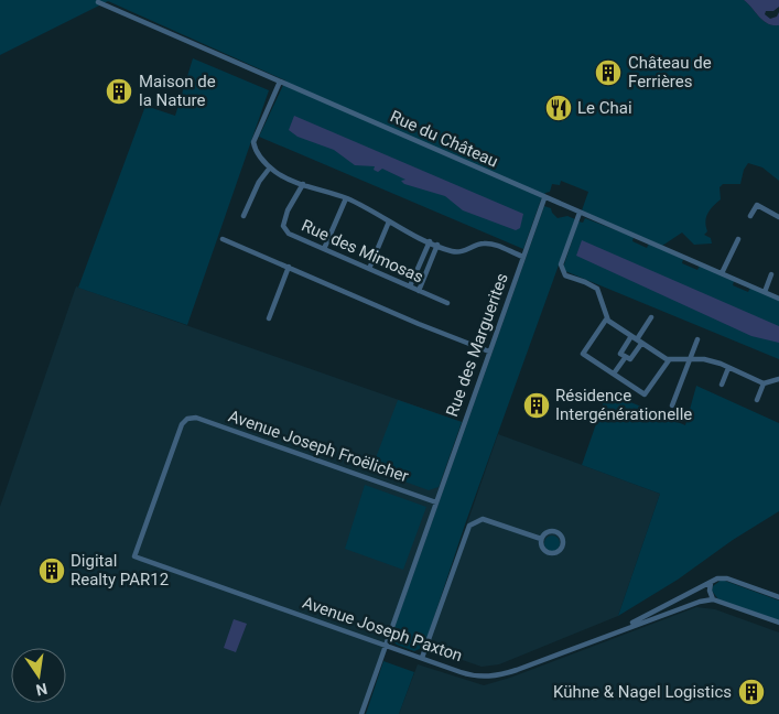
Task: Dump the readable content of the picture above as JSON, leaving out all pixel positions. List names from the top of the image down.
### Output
{
  "streets": {
    "street": [
      "Rue du Château",
      "Rue des Mimosas",
      "Rue des Marguerites",
      "Avenue Joseph Froëlicher",
      "Avenue Joseph Paxton"
    ]
  },
  "crossings": [
    ["Rue du Château", "Rue des Marguerites"],
    ["Rue des Marguerites", "Avenue Joseph Froëlicher"],
    ["Avenue Joseph Froëlicher", "Avenue Joseph Paxton"]
  ],
  "places": {
    "building": [
      "Château de Ferrières",
      "Maison de la Nature",
      "Résidence Intergénérationelle",
      "Digital Realty PAR12",
      "Kühne & Nagel Logistics"
    ],
    "restaurant": ["Le Chai"]
  },
  "north": "bottom"
}
